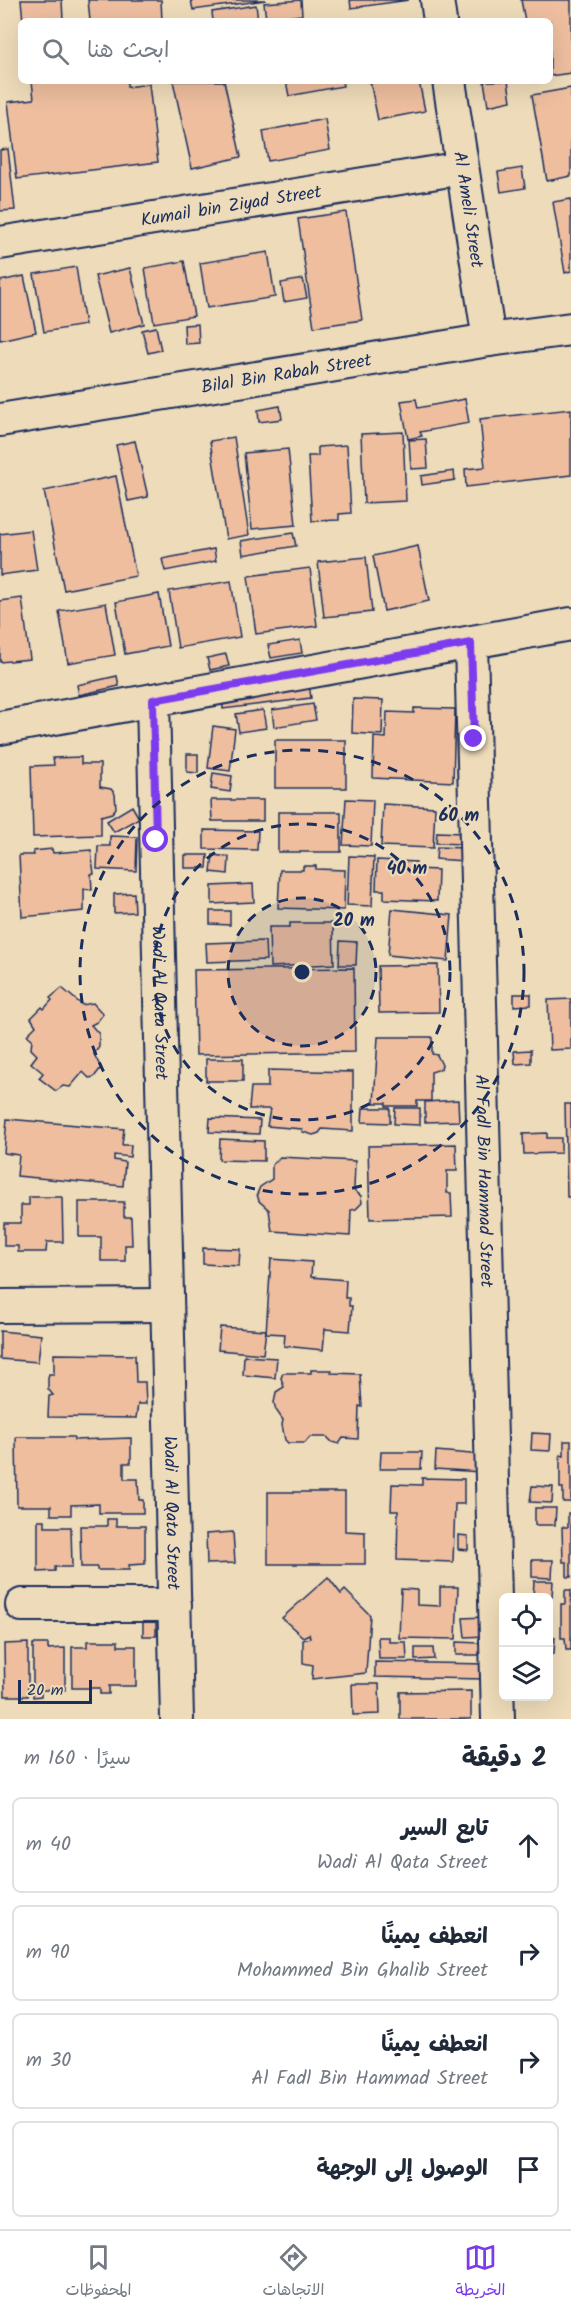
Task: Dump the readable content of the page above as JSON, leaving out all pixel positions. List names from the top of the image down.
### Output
{
  "streets": {
    "street": [
      "Kumail bin Ziyad Street",
      "Al Ameli Street",
      "Bilal Bin Rabah Street",
      "Wadi Al Qata Street",
      "Al Fadl Bin Hammad Street"
    ]
  },
  "crossings": [
    ["Kumail bin Ziyad Street", "Al Ameli Street"],
    ["Al Ameli Street", "Bilal Bin Rabah Street"]
  ],
  "scale_bar": "20 m",
  "page": {
    "search": "ابحث هنا",
    "scale": "20 m",
    "heading": ["2 دقيقة", "سيرًا · 160 m"],
    "list": [
      ["تابع السير", "Wadi Al Qata Street", "40 m"],
      ["انعطف يمينًا", "Mohammed Bin Ghalib Street", "90 m"],
      ["انعطف يمينًا", "Al Fadl Bin Hammad Street", "30 m"],
      "الوصول إلى الوجهة"
    ],
    "nav": ["الخريطة", "الاتجاهات", "المحفوظات"]
  },
  "rings": ["60 m", "40 m", "20 m"]
}
